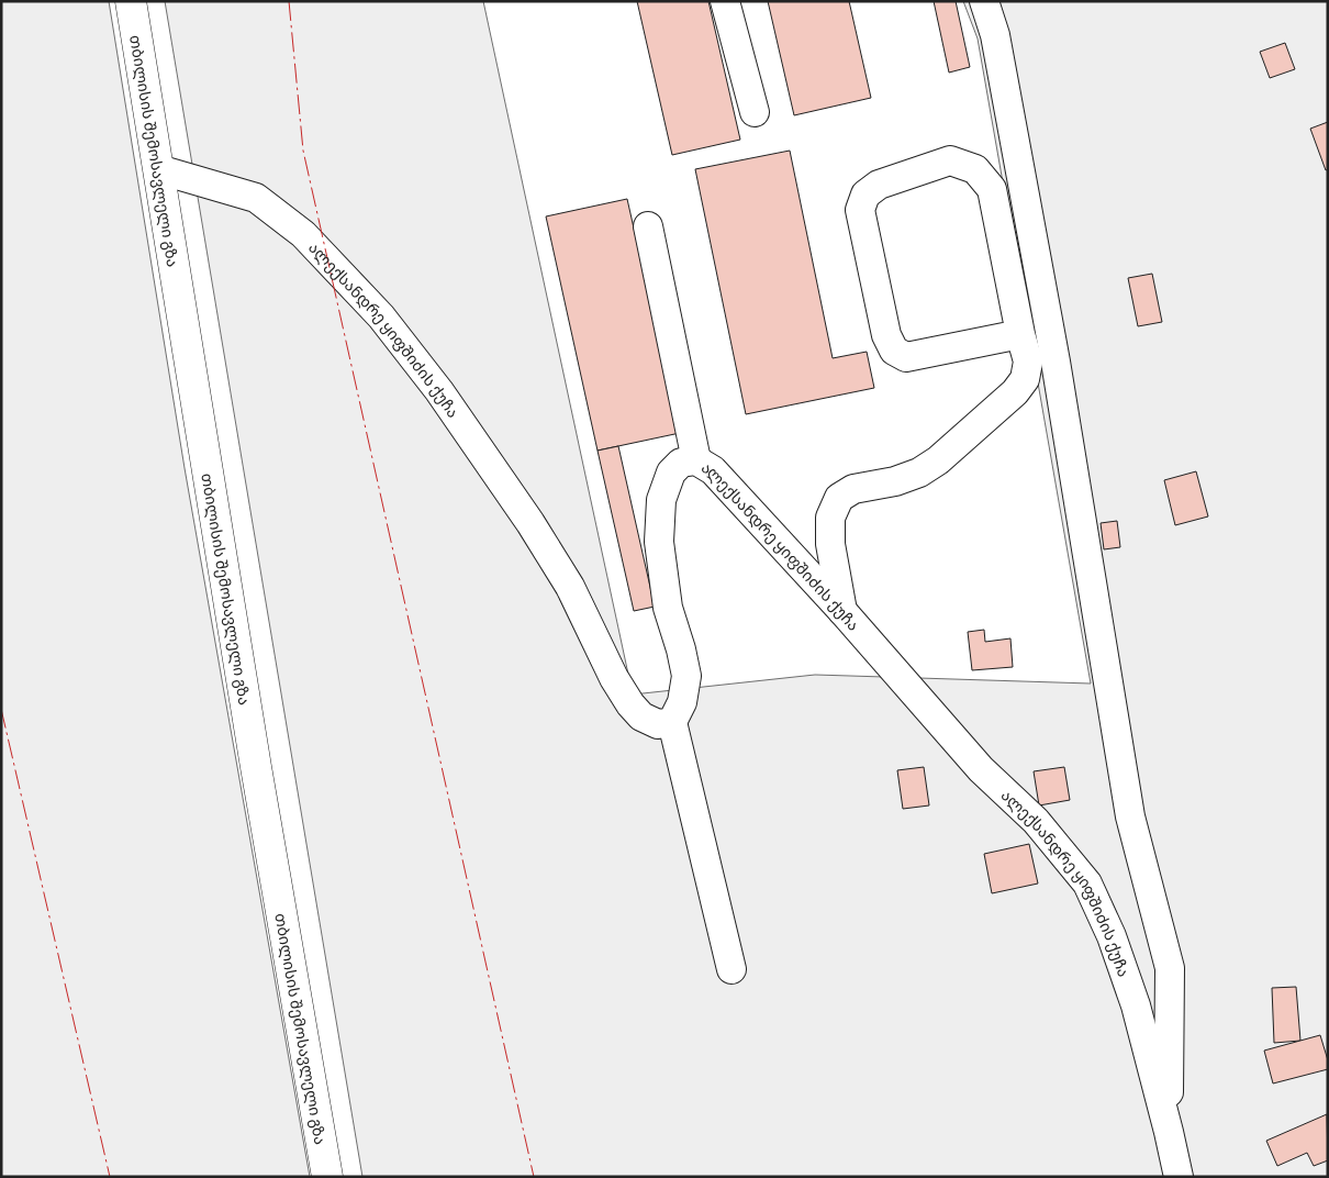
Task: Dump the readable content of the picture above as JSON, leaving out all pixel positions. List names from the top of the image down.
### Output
{
  "streets": {
    "highway": ["თბილისის შემოსავლელი გზა"],
    "street": ["ალექსანდრე ყიფშიძის ქუჩა"]
  },
  "crossings": [
    ["თბილისის შემოსავლელი გზა", "ალექსანდრე ყიფშიძის ქუჩა"]
  ]
}
